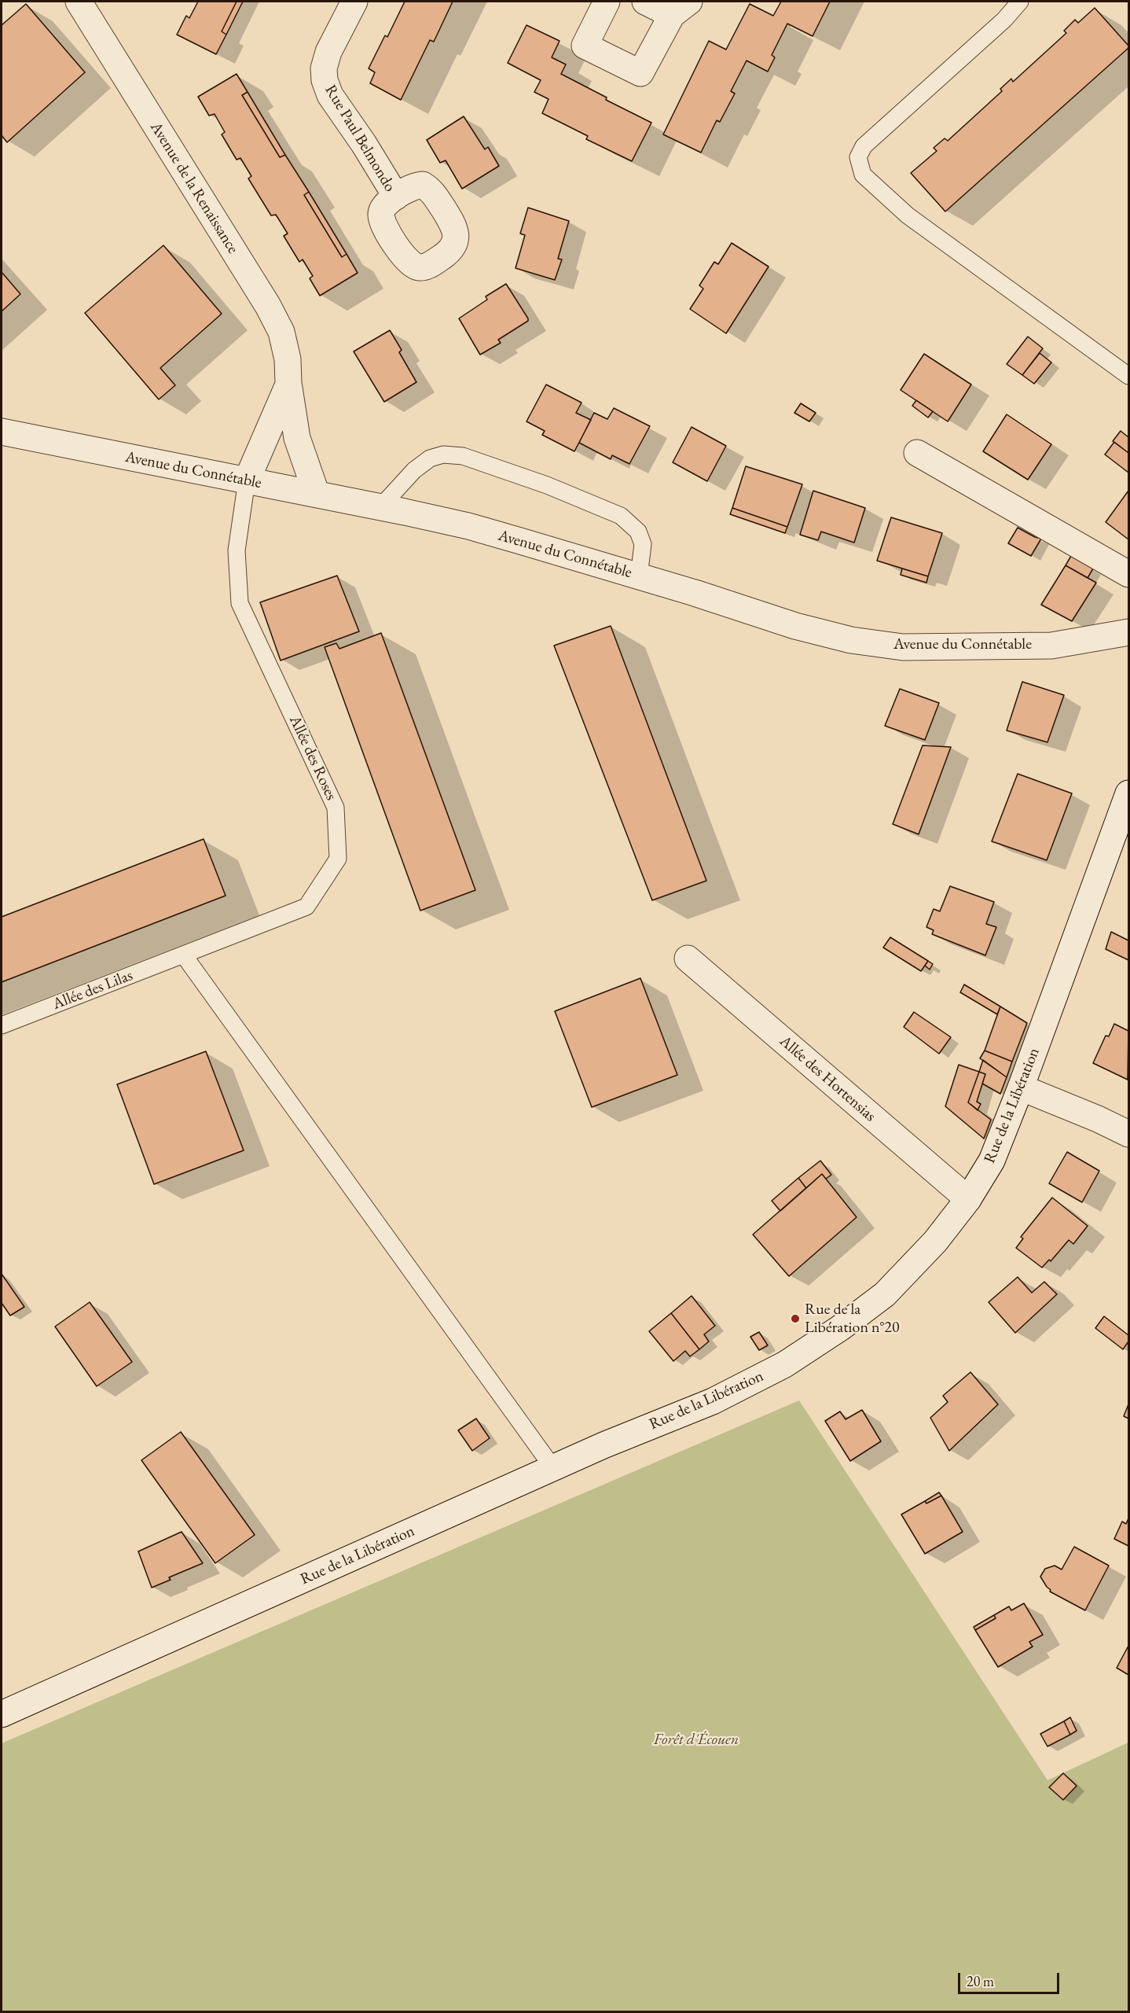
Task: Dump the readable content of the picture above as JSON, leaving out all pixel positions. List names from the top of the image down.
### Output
{
  "streets": {
    "street": [
      "Rue Paul Belmondo",
      "Avenue de la Renaissance",
      "Avenue du Connétable",
      "Allée des Hortensias",
      "Rue de la Libération"
    ],
    "lane": ["Allée des Roses", "Allée des Lilas"]
  },
  "crossings": [
    ["Avenue de la Renaissance", "Avenue du Connétable"],
    ["Avenue du Connétable", "Allée des Roses"],
    ["Allée des Roses", "Allée des Lilas"],
    ["Allée des Hortensias", "Rue de la Libération"]
  ],
  "parks": ["Forêt d'Écouen"],
  "places": ["Rue de la Libération n°20"],
  "scale_bar": "20 m"
}
